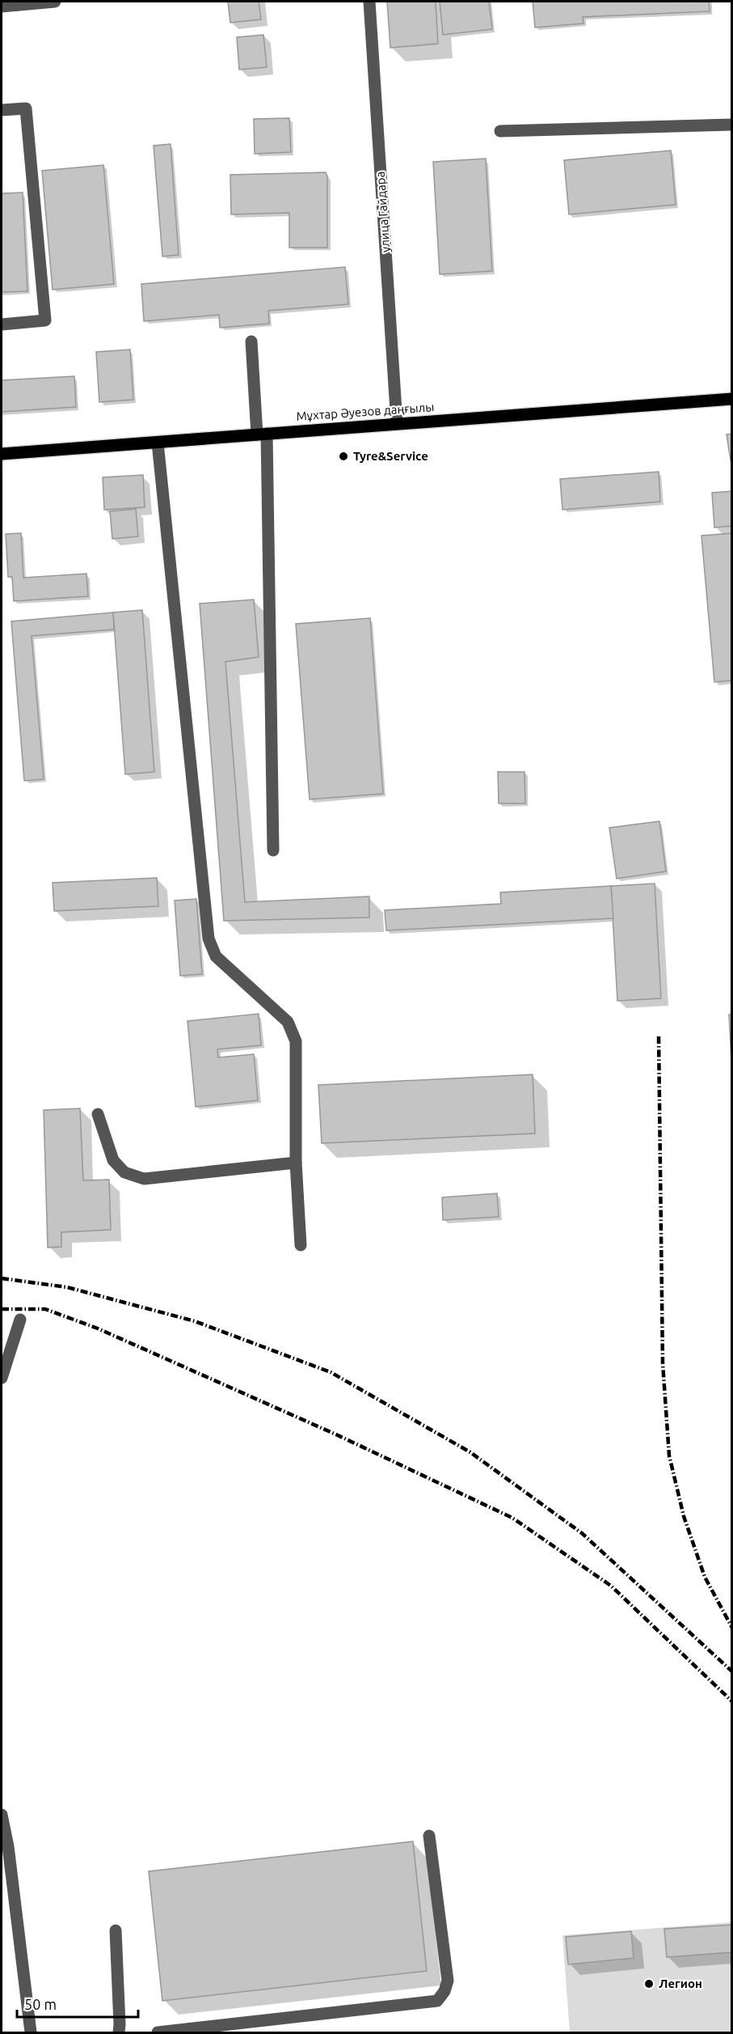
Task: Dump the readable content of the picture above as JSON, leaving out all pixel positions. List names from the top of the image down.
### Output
{
  "streets": {
    "main road": ["Мұхтар Әуезов даңғылы"],
    "street": ["улица Гайдара"]
  },
  "crossings": [
    ["улица Гайдара", "Мұхтар Әуезов даңғылы"]
  ],
  "places": ["Tyre&Service", "Легион"],
  "scale_bar": "50 m"
}
